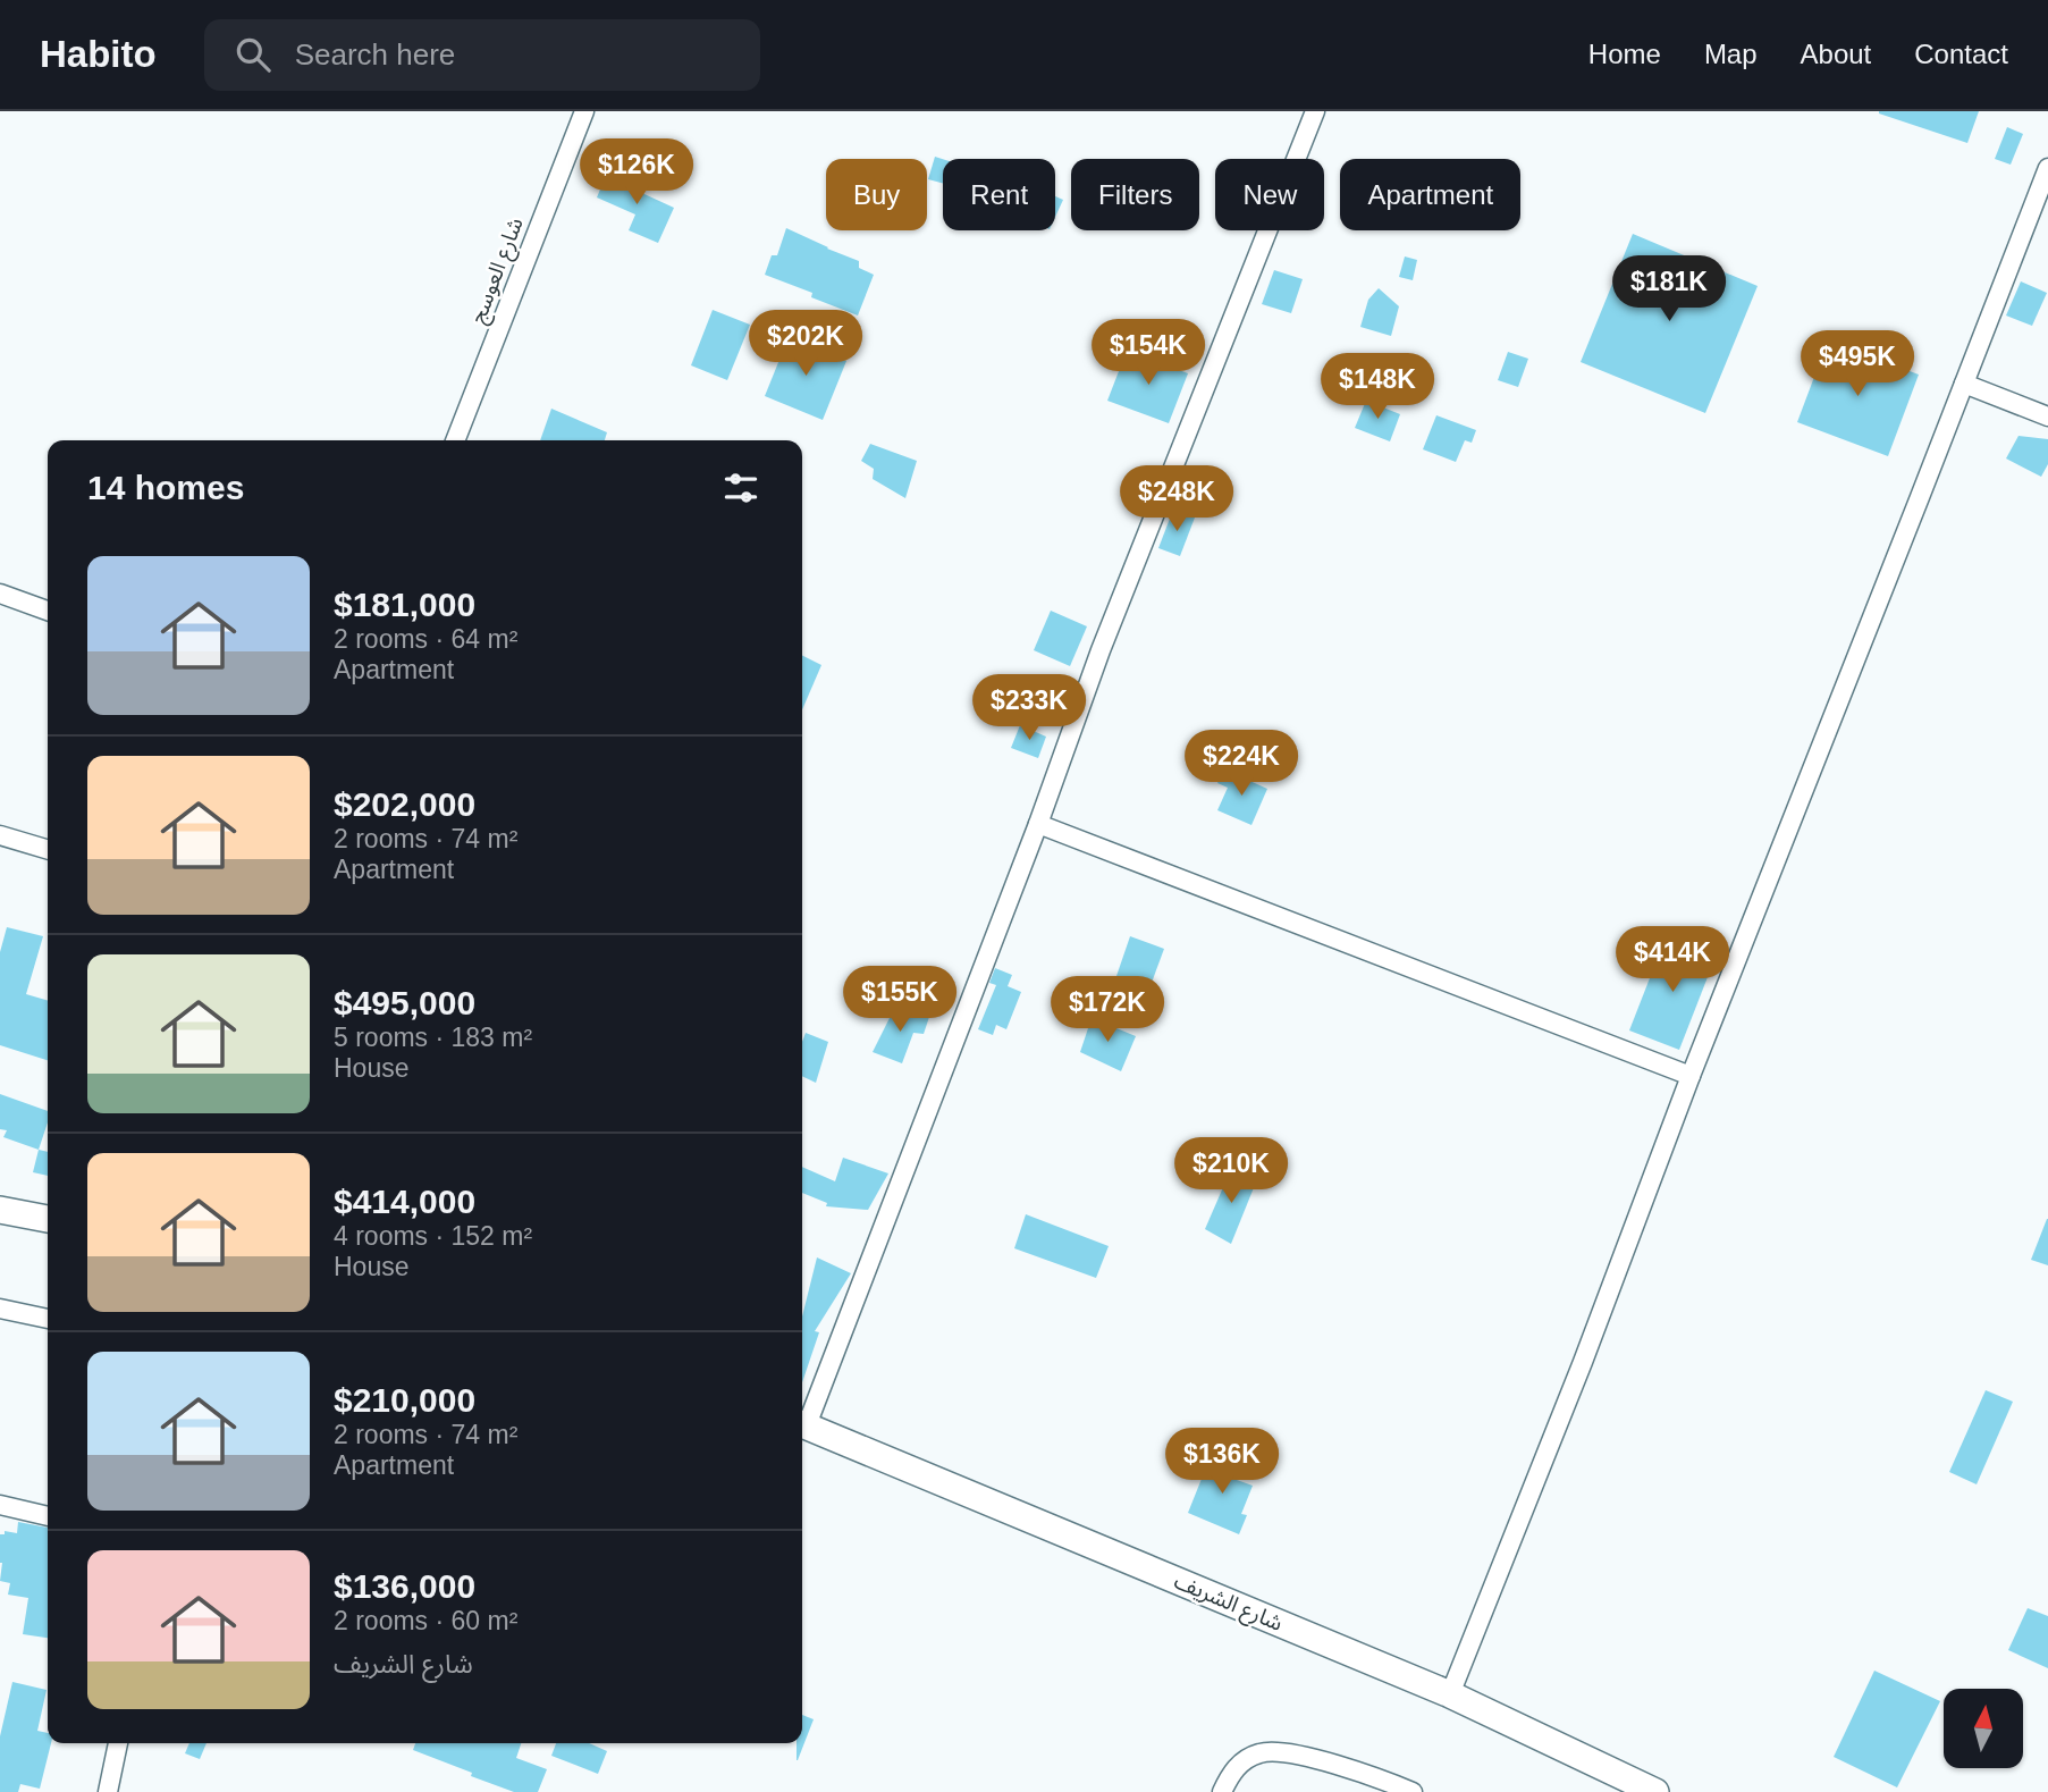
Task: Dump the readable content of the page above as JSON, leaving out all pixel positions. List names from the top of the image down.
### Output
{
  "streets": {
    "main road": ["شارع الشريف"],
    "street": ["شارع العوسج"]
  },
  "north": "top",
  "page": {
    "header": "Habito",
    "search": "Search here",
    "nav": [
      "Home",
      "Map",
      "About",
      "Contact"
    ],
    "price": [
      "$126K",
      "$181K",
      "$202K",
      "$154K",
      "$495K",
      "$148K",
      "$248K",
      "$233K",
      "$224K",
      "$414K",
      "$155K",
      "$172K",
      "$210K",
      "$136K"
    ],
    "chip": [
      "Buy",
      "Rent",
      "Filters",
      "New",
      "Apartment"
    ],
    "heading": "14 homes",
    "list": [
      {
        "name": "$181,000",
        "note": "2 rooms · 64 m² · Apartment"
      },
      {
        "name": "$202,000",
        "note": "2 rooms · 74 m² · Apartment"
      },
      {
        "name": "$495,000",
        "note": "5 rooms · 183 m² · House"
      },
      {
        "name": "$414,000",
        "note": "4 rooms · 152 m² · House"
      },
      {
        "name": "$210,000",
        "note": "2 rooms · 74 m² · Apartment"
      },
      {
        "name": "$136,000",
        "note": "2 rooms · 60 m² · شارع الشريف"
      }
    ]
  }
}
